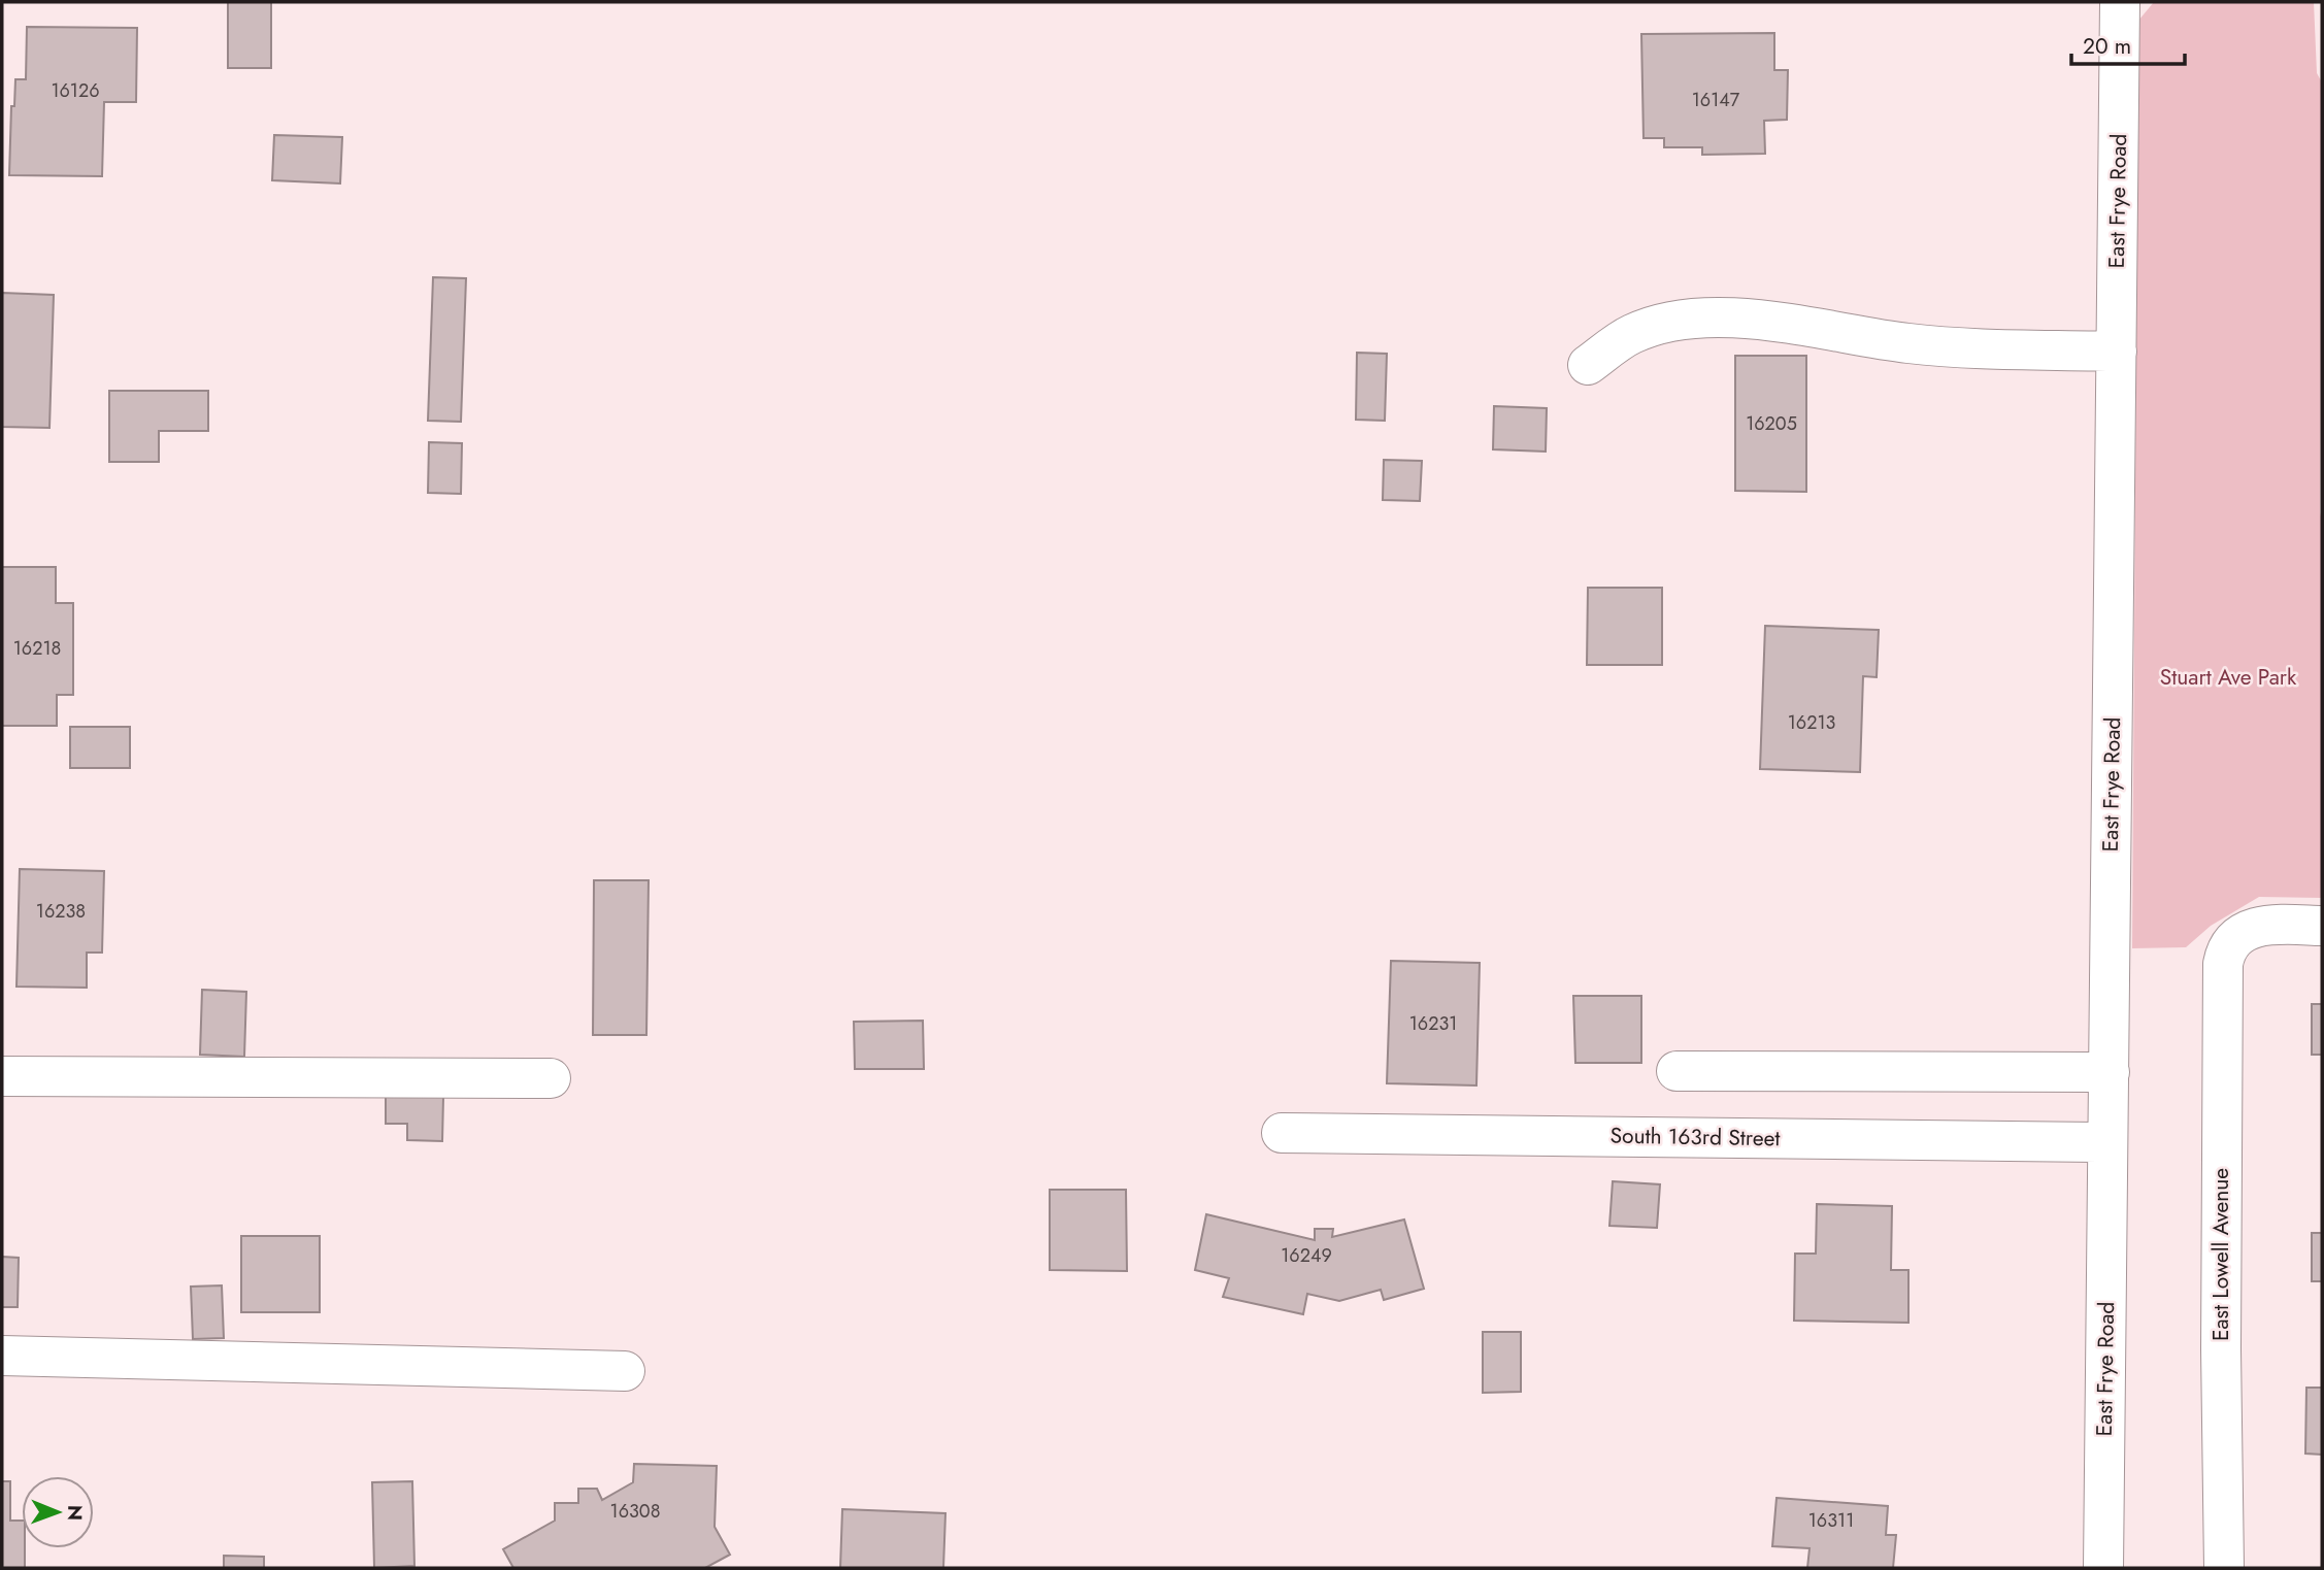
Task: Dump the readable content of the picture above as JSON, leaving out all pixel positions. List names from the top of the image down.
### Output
{
  "streets": {
    "street": ["East Frye Road", "South 163rd Street", "East Lowell Avenue"]
  },
  "crossings": [
    ["East Frye Road", "South 163rd Street"]
  ],
  "parks": ["Stuart Ave Park"],
  "house_numbers": [
    "16126",
    "16147",
    "16205",
    "16218",
    "16213",
    "16238",
    "16231",
    "16249",
    "16308",
    "16311"
  ],
  "scale_bar": "20 m",
  "north": "right"
}
